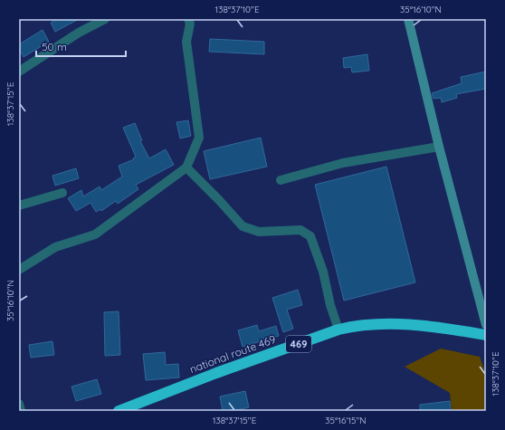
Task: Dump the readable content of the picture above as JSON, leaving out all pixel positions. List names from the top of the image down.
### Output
{
  "streets": {
    "highway": ["469", "national route 469"]
  },
  "scale_bar": "50 m",
  "coordinates": [
    "138°37'10\"E",
    "35°16'10\"N",
    "138°37'15\"E",
    "35°16'15\"N"
  ]
}
